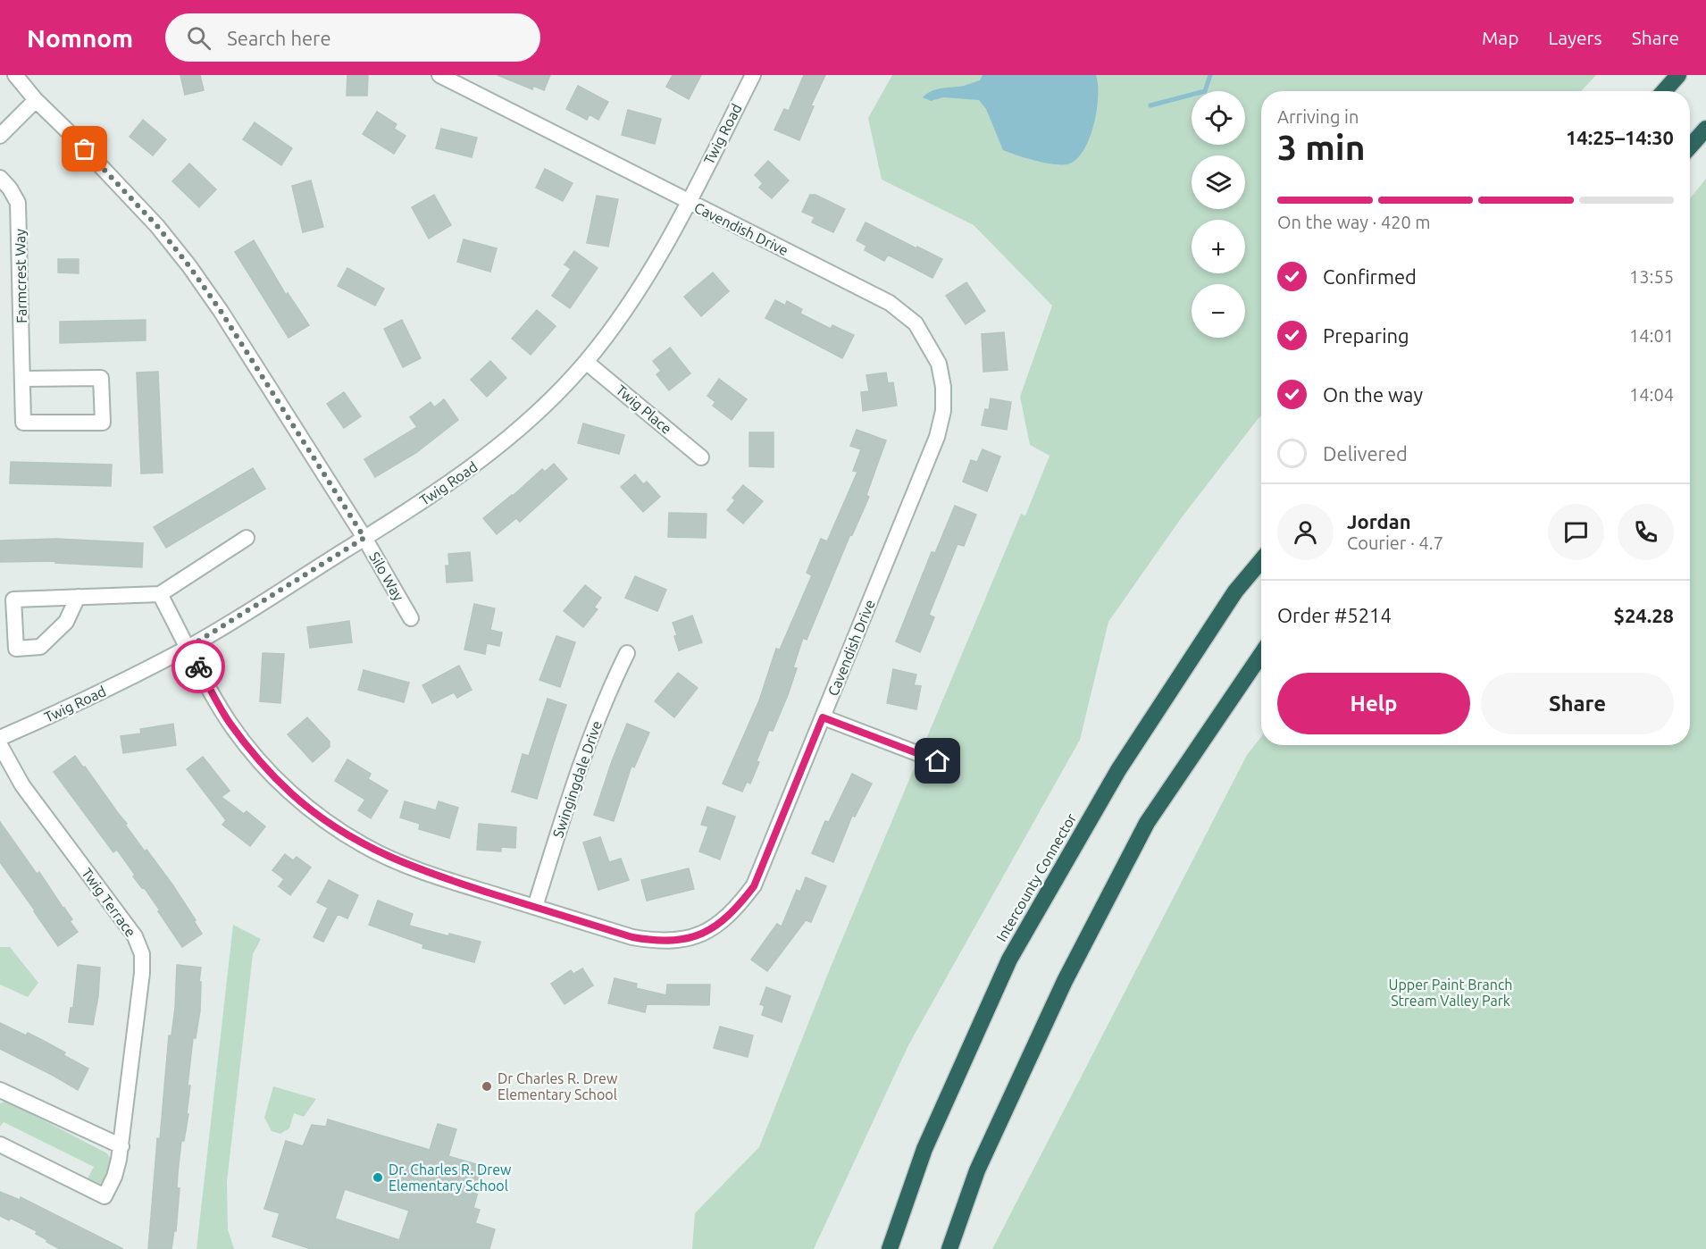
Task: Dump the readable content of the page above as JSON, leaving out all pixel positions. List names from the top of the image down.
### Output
{
  "streets": {
    "highway": ["Intercounty Connector"],
    "street": [
      "Twig Road",
      "Cavendish Drive",
      "Farmcrest Way",
      "Twig Place",
      "Silo Way",
      "Swingingdale Drive",
      "Twig Terrace"
    ]
  },
  "crossings": [
    ["Twig Road", "Cavendish Drive"],
    ["Twig Road", "Twig Place"],
    ["Twig Road", "Silo Way"],
    ["Cavendish Drive", "Swingingdale Drive"]
  ],
  "parks": ["Upper Paint Branch Stream Valley Park"],
  "places": ["Dr Charles R. Drew Elementary School", "Dr. Charles R. Drew Elementary School"],
  "page": {
    "header": "Nomnom",
    "search": "Search here",
    "nav": ["Map", "Layers", "Share"],
    "map_buttons": ["+", "−"],
    "heading": ["3 min", "Arriving in", "14:25–14:30"],
    "panel": [
      "Jordan",
      "Courier · 4.7",
      "Order #5214",
      "$24.28"
    ],
    "bar": "On the way · 420 m",
    "list": [
      ["Confirmed", "13:55"],
      ["Preparing", "14:01"],
      ["On the way", "14:04"],
      "Delivered"
    ],
    "buttons": ["Help", "Share"]
  }
}
